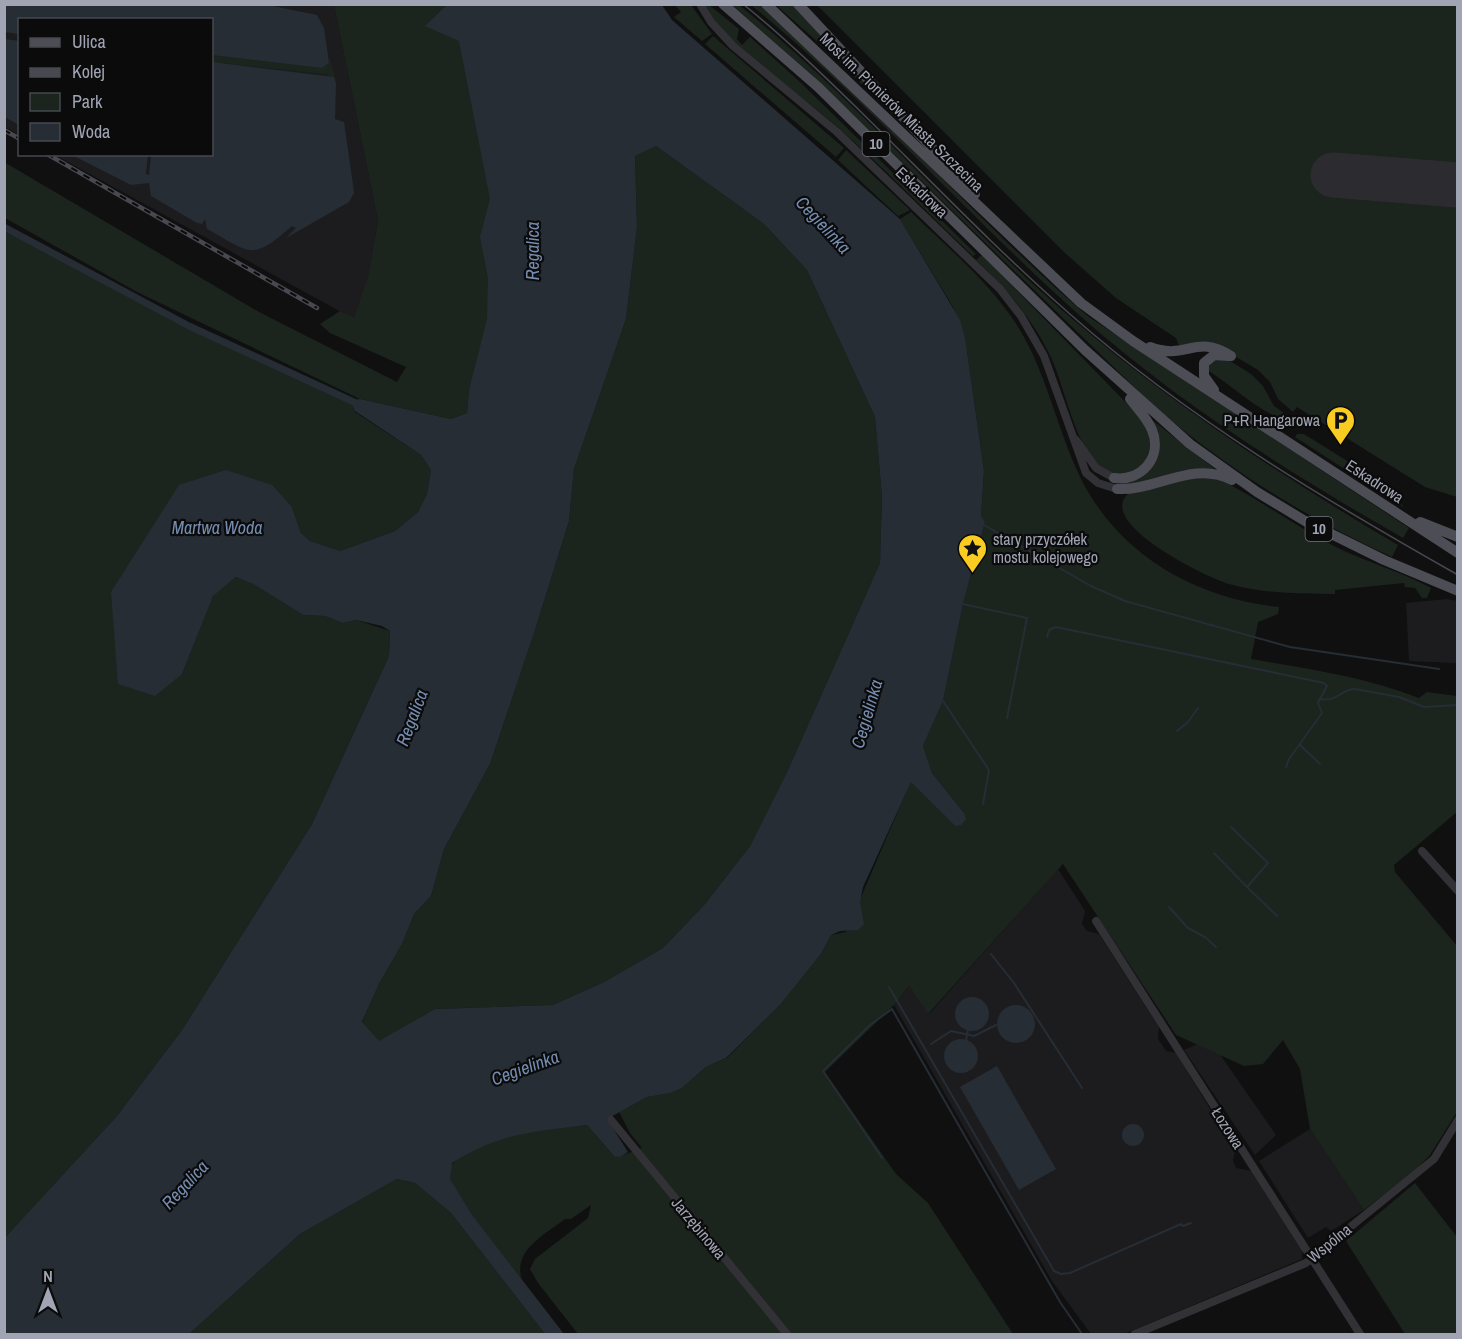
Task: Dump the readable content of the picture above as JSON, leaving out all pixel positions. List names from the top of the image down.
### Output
{
  "streets": {
    "main road": ["Most im. Pionierów Miasta Szczecina", "10", "Eskadrowa"],
    "street": ["Łozowa", "Jarzębinowa", "Wspólna"]
  },
  "crossings": [
    ["Most im. Pionierów Miasta Szczecina", "Eskadrowa"],
    ["Łozowa", "Wspólna"]
  ],
  "water": ["Cegielinka", "Regalica", "Martwa Woda"],
  "places": {
    "parking": ["P+R Hangarowa"],
    "place": ["stary przyczółek mostu kolejowego"]
  },
  "legend": [
    "Ulica",
    "Kolej",
    "Park",
    "Woda"
  ],
  "north": "top"
}
